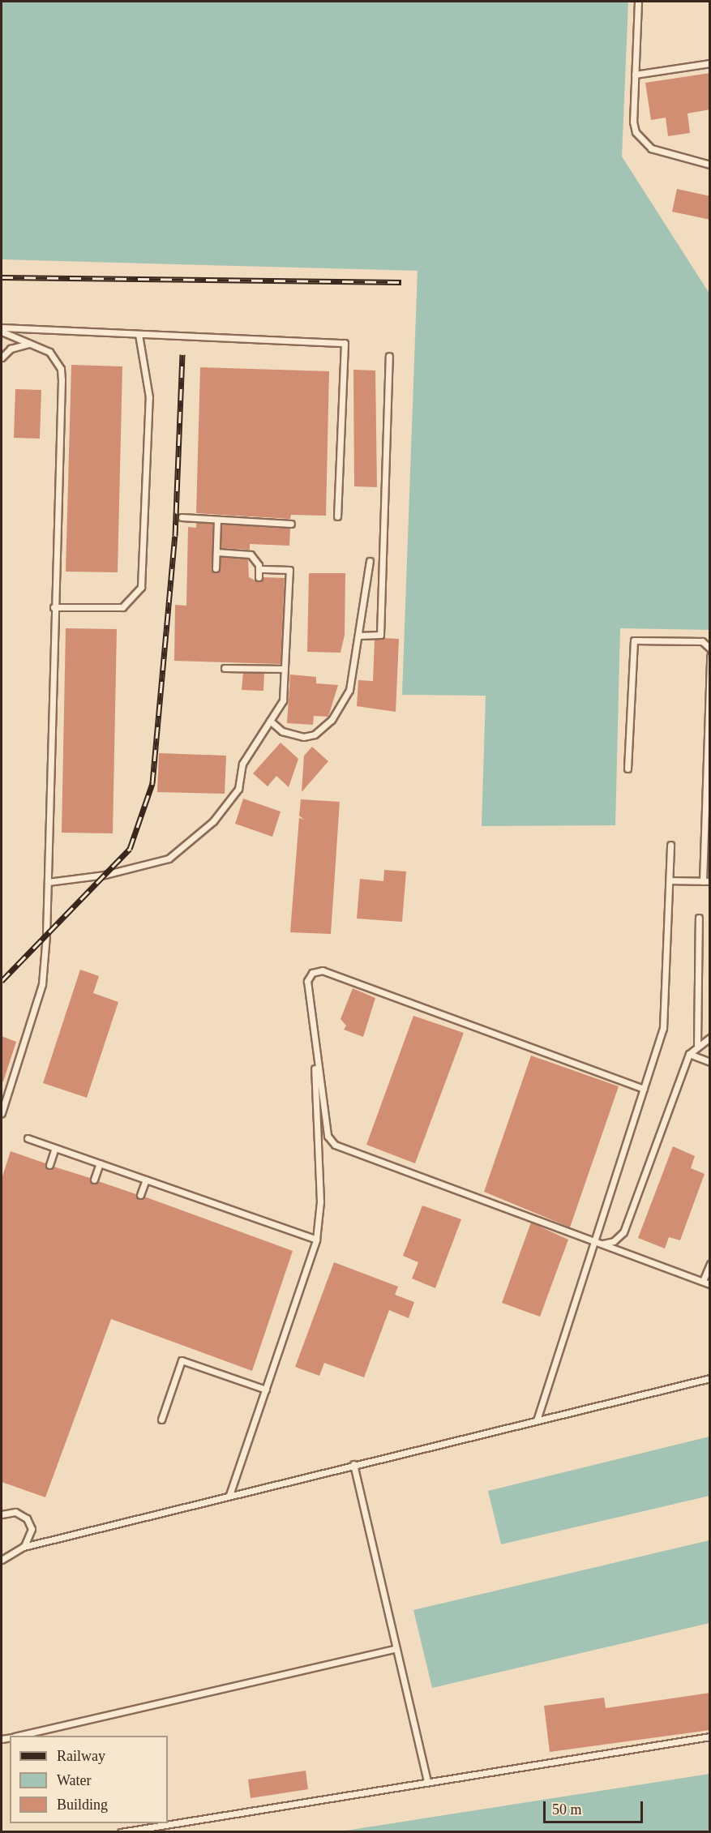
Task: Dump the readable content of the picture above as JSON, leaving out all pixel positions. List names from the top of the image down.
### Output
{
  "legend": ["Railway", "Water", "Building"],
  "scale_bar": "50 m"
}
